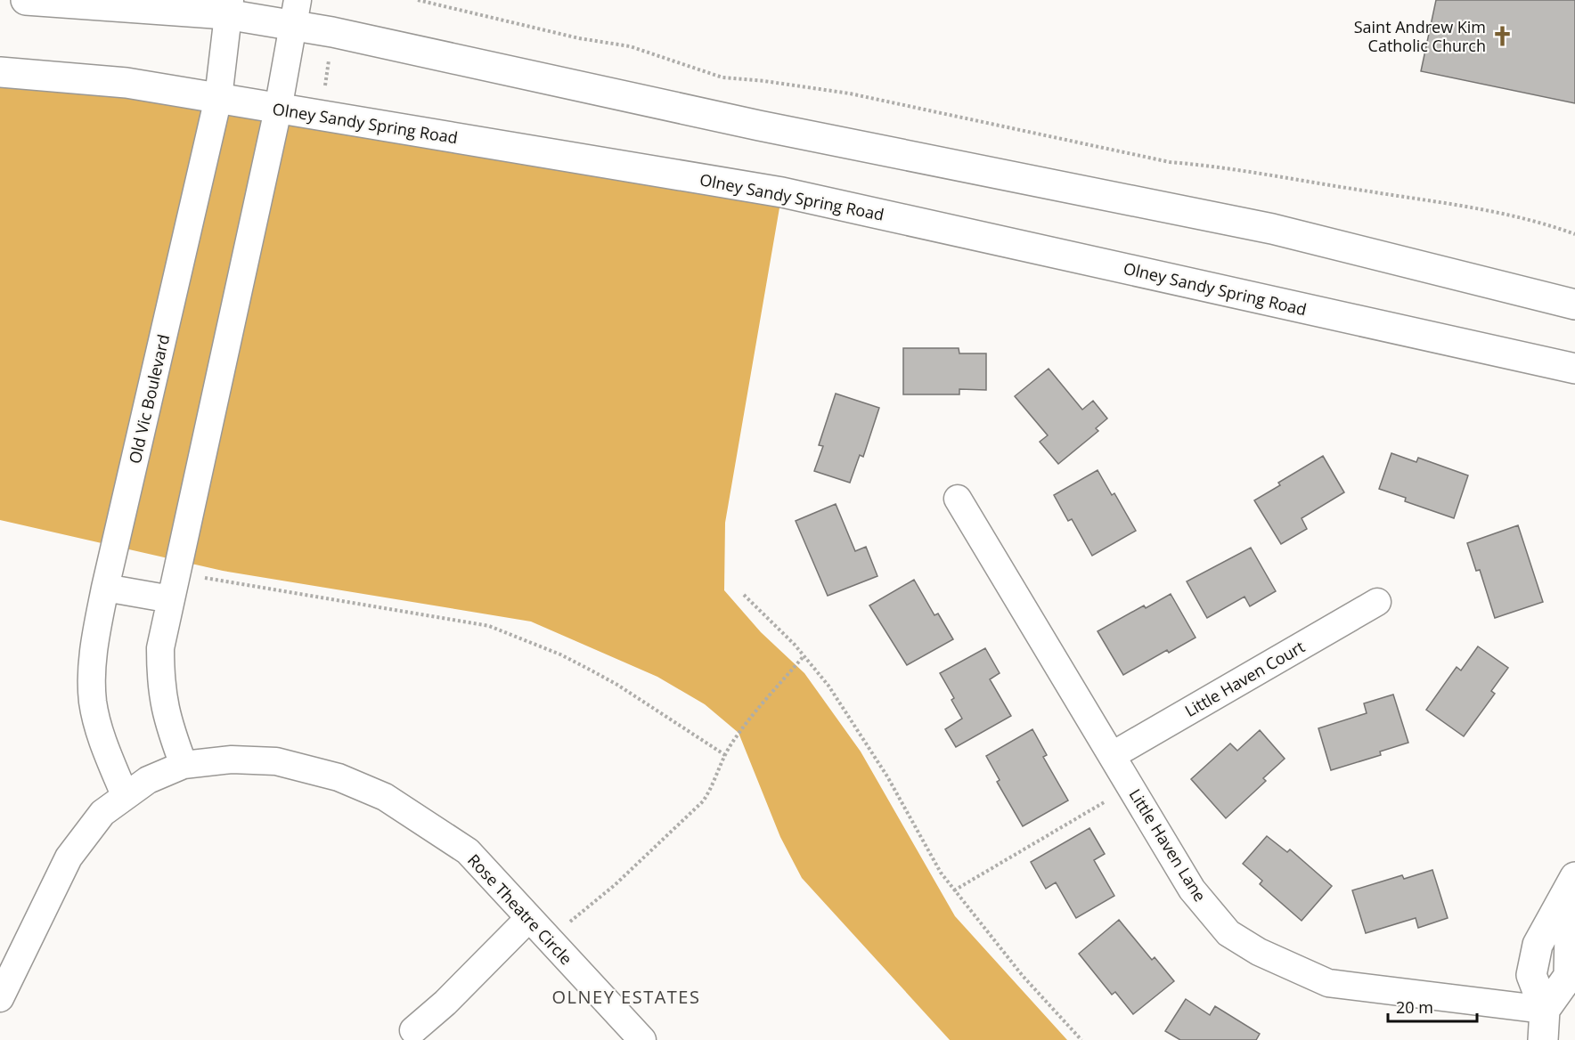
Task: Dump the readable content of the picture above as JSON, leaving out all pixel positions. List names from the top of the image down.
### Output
{
  "streets": {
    "main road": ["Olney Sandy Spring Road"],
    "street": [
      "Old Vic Boulevard",
      "Little Haven Court",
      "Little Haven Lane",
      "Rose Theatre Circle"
    ]
  },
  "crossings": [
    ["Olney Sandy Spring Road", "Old Vic Boulevard"],
    ["Old Vic Boulevard", "Rose Theatre Circle"],
    ["Little Haven Court", "Little Haven Lane"]
  ],
  "districts": ["OLNEY ESTATES"],
  "places": {
    "church": ["Saint Andrew Kim Catholic Church"]
  },
  "scale_bar": "20 m"
}
